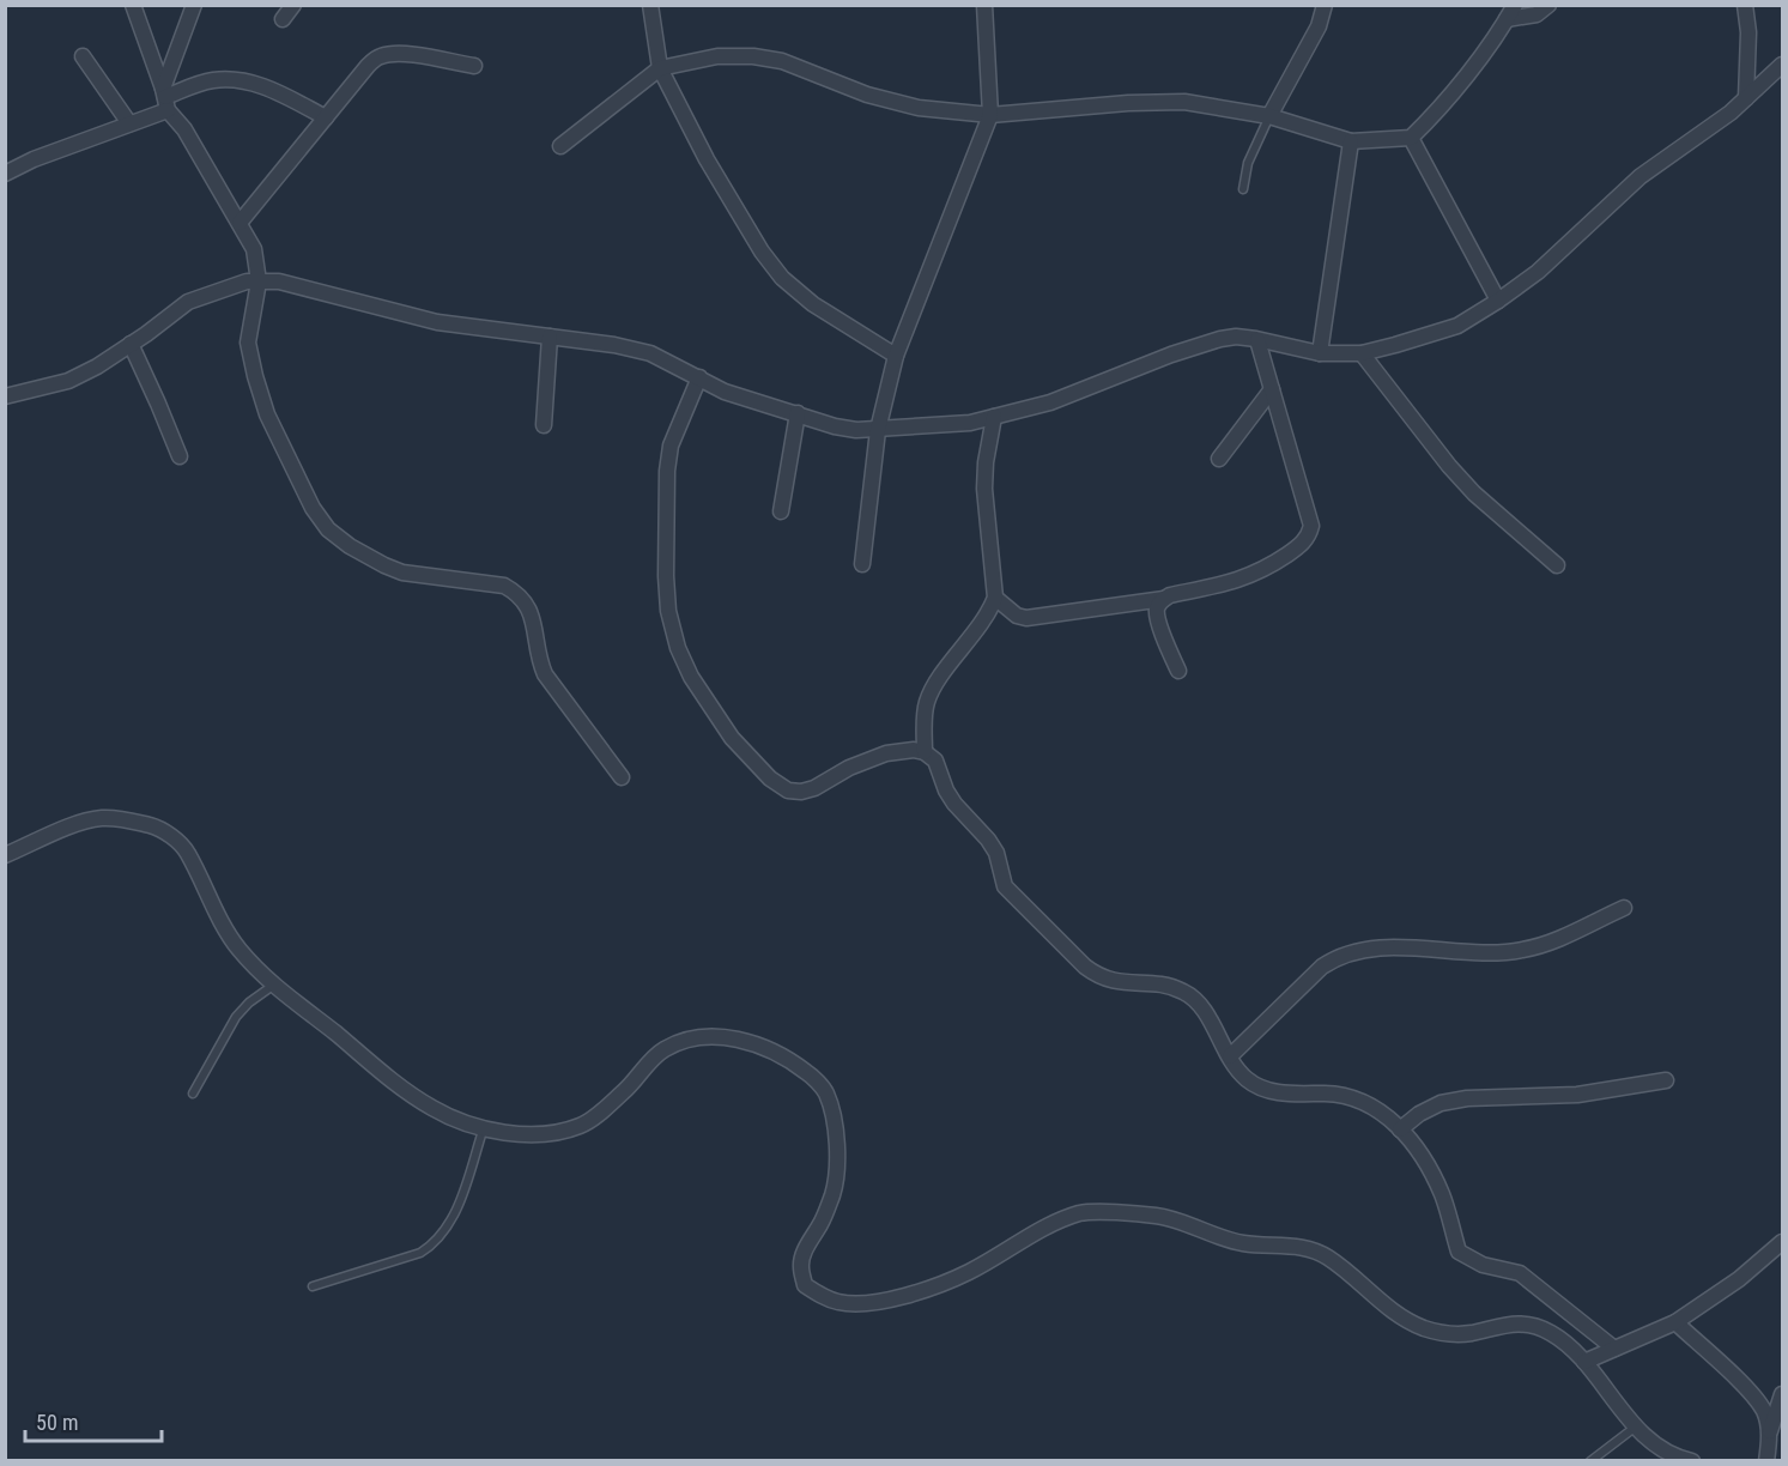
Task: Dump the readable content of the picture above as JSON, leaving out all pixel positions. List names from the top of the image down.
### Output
{
  "scale_bar": "50 m"
}
